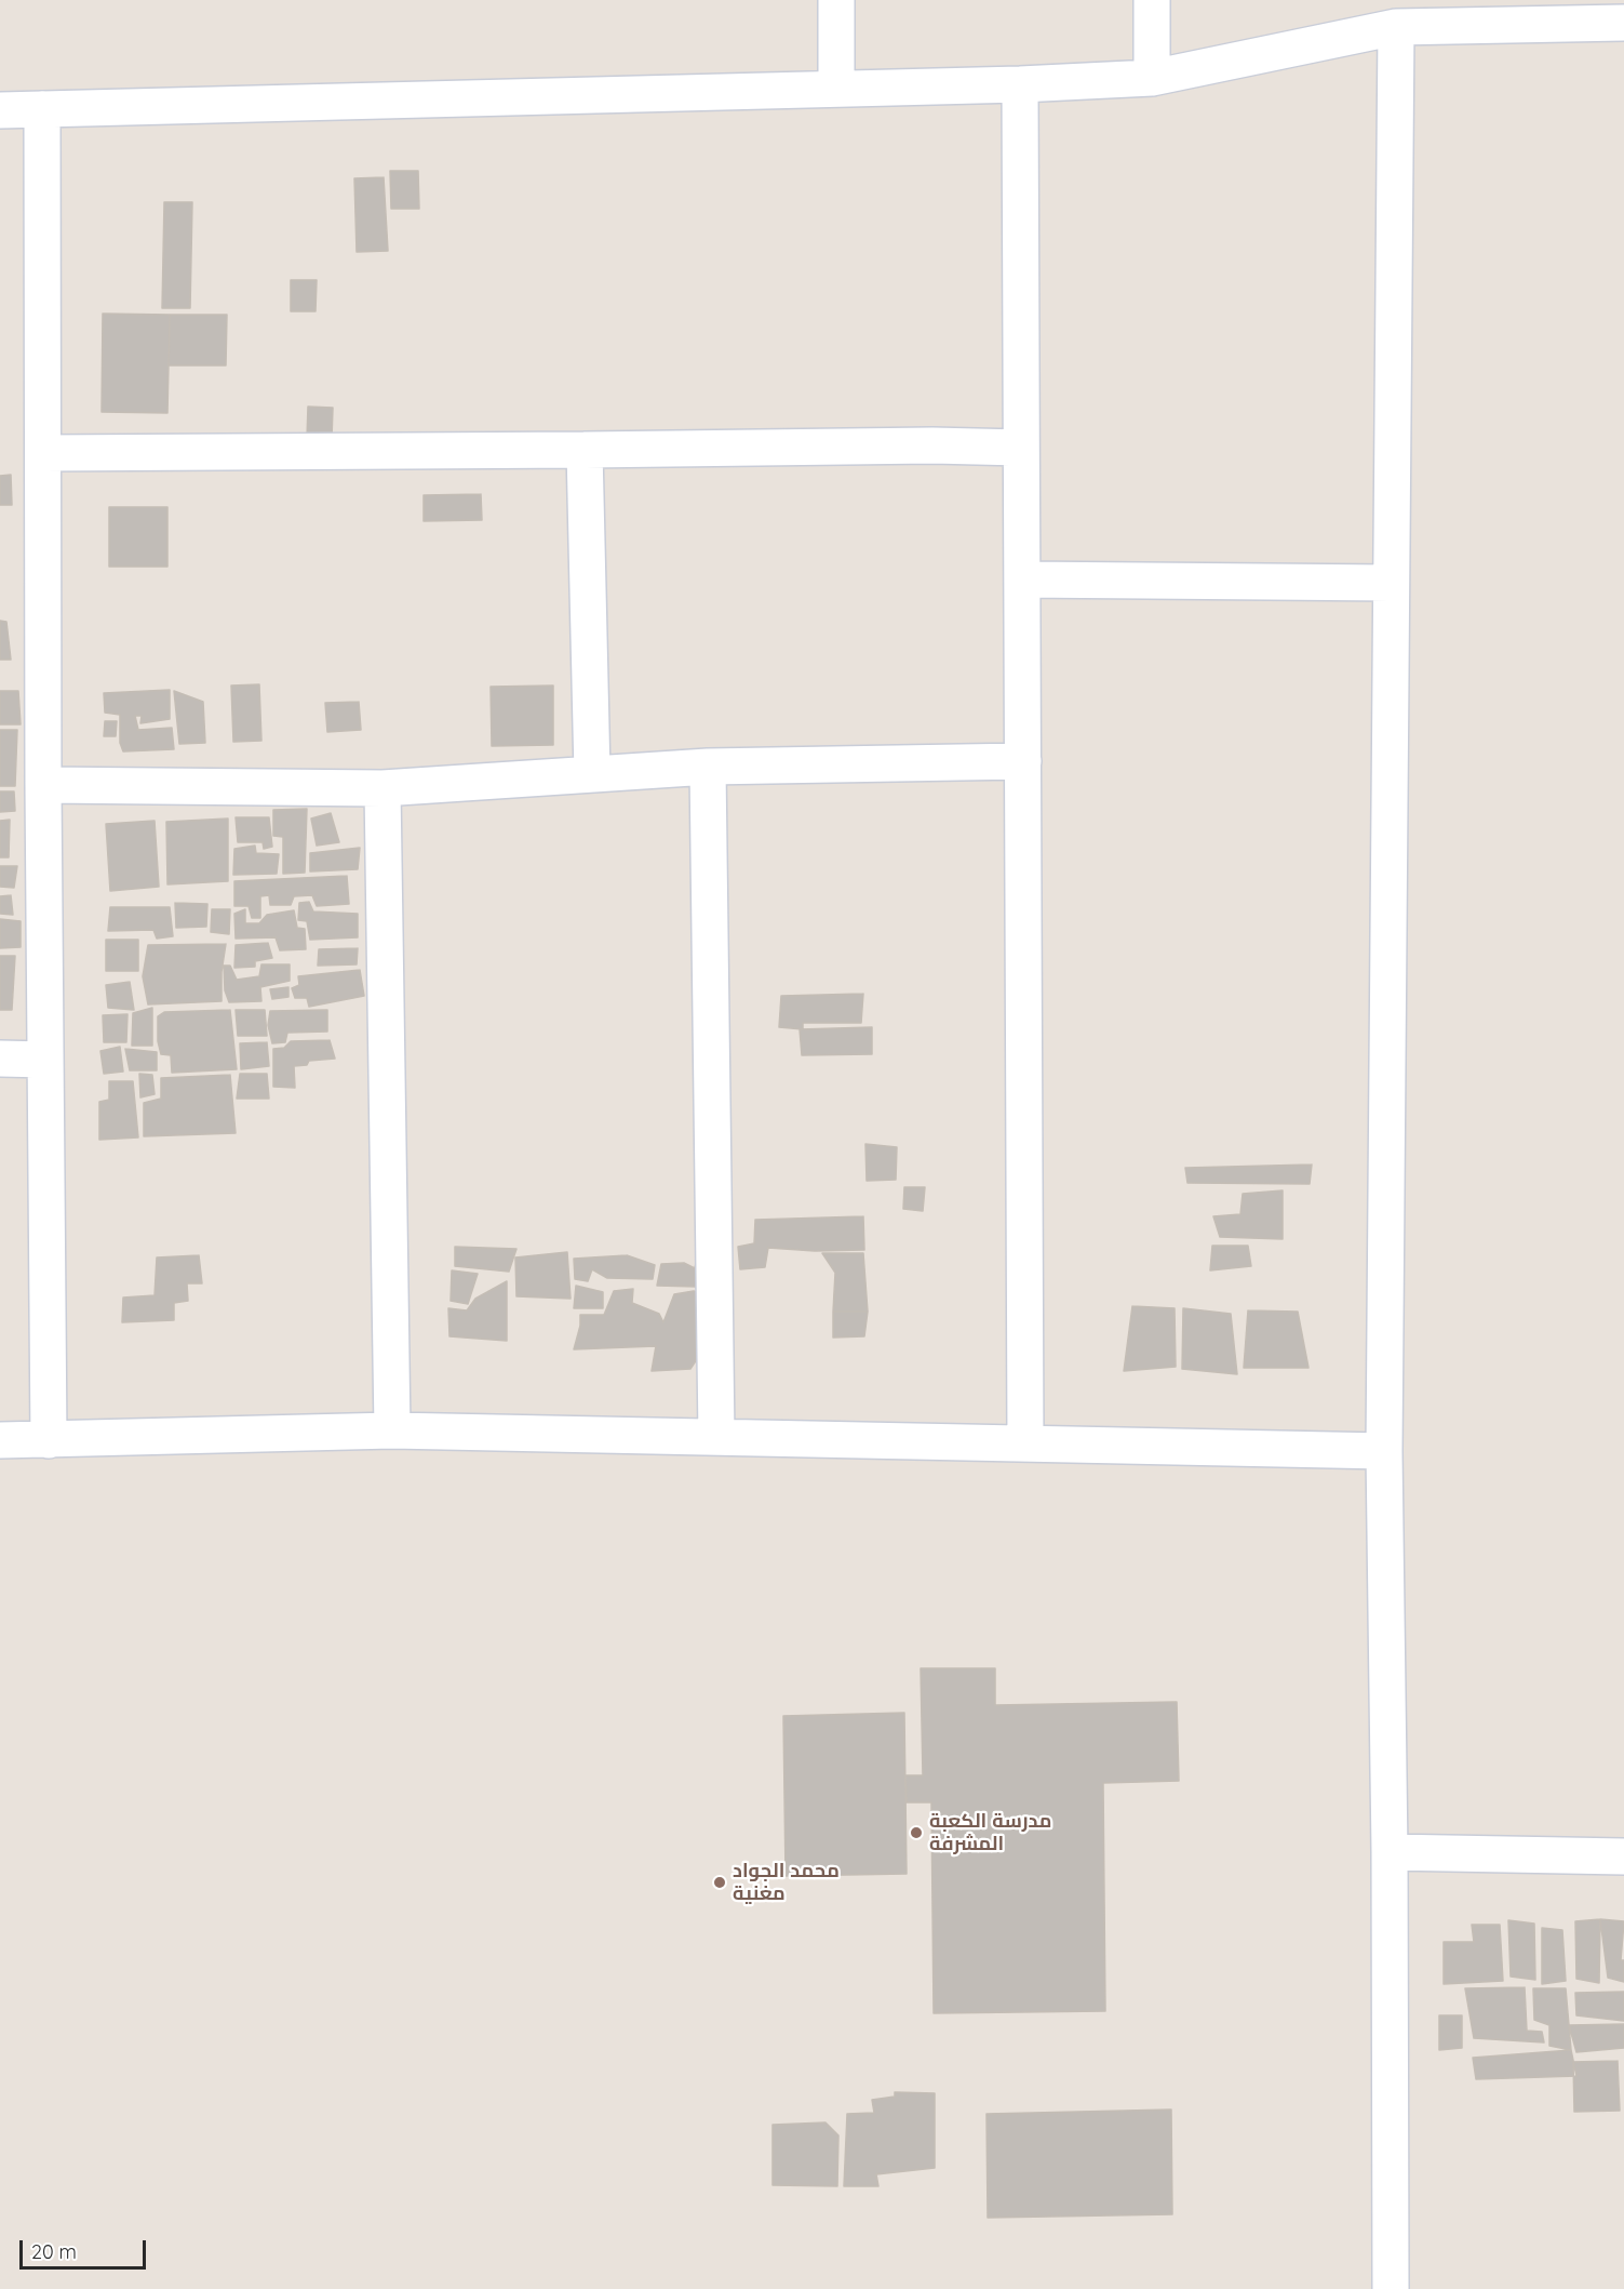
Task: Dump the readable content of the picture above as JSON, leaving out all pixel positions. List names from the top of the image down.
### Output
{
  "places": ["مدرسة الكعبة المشرفة", "محمد الجواد مغنية"],
  "scale_bar": "20 m"
}
